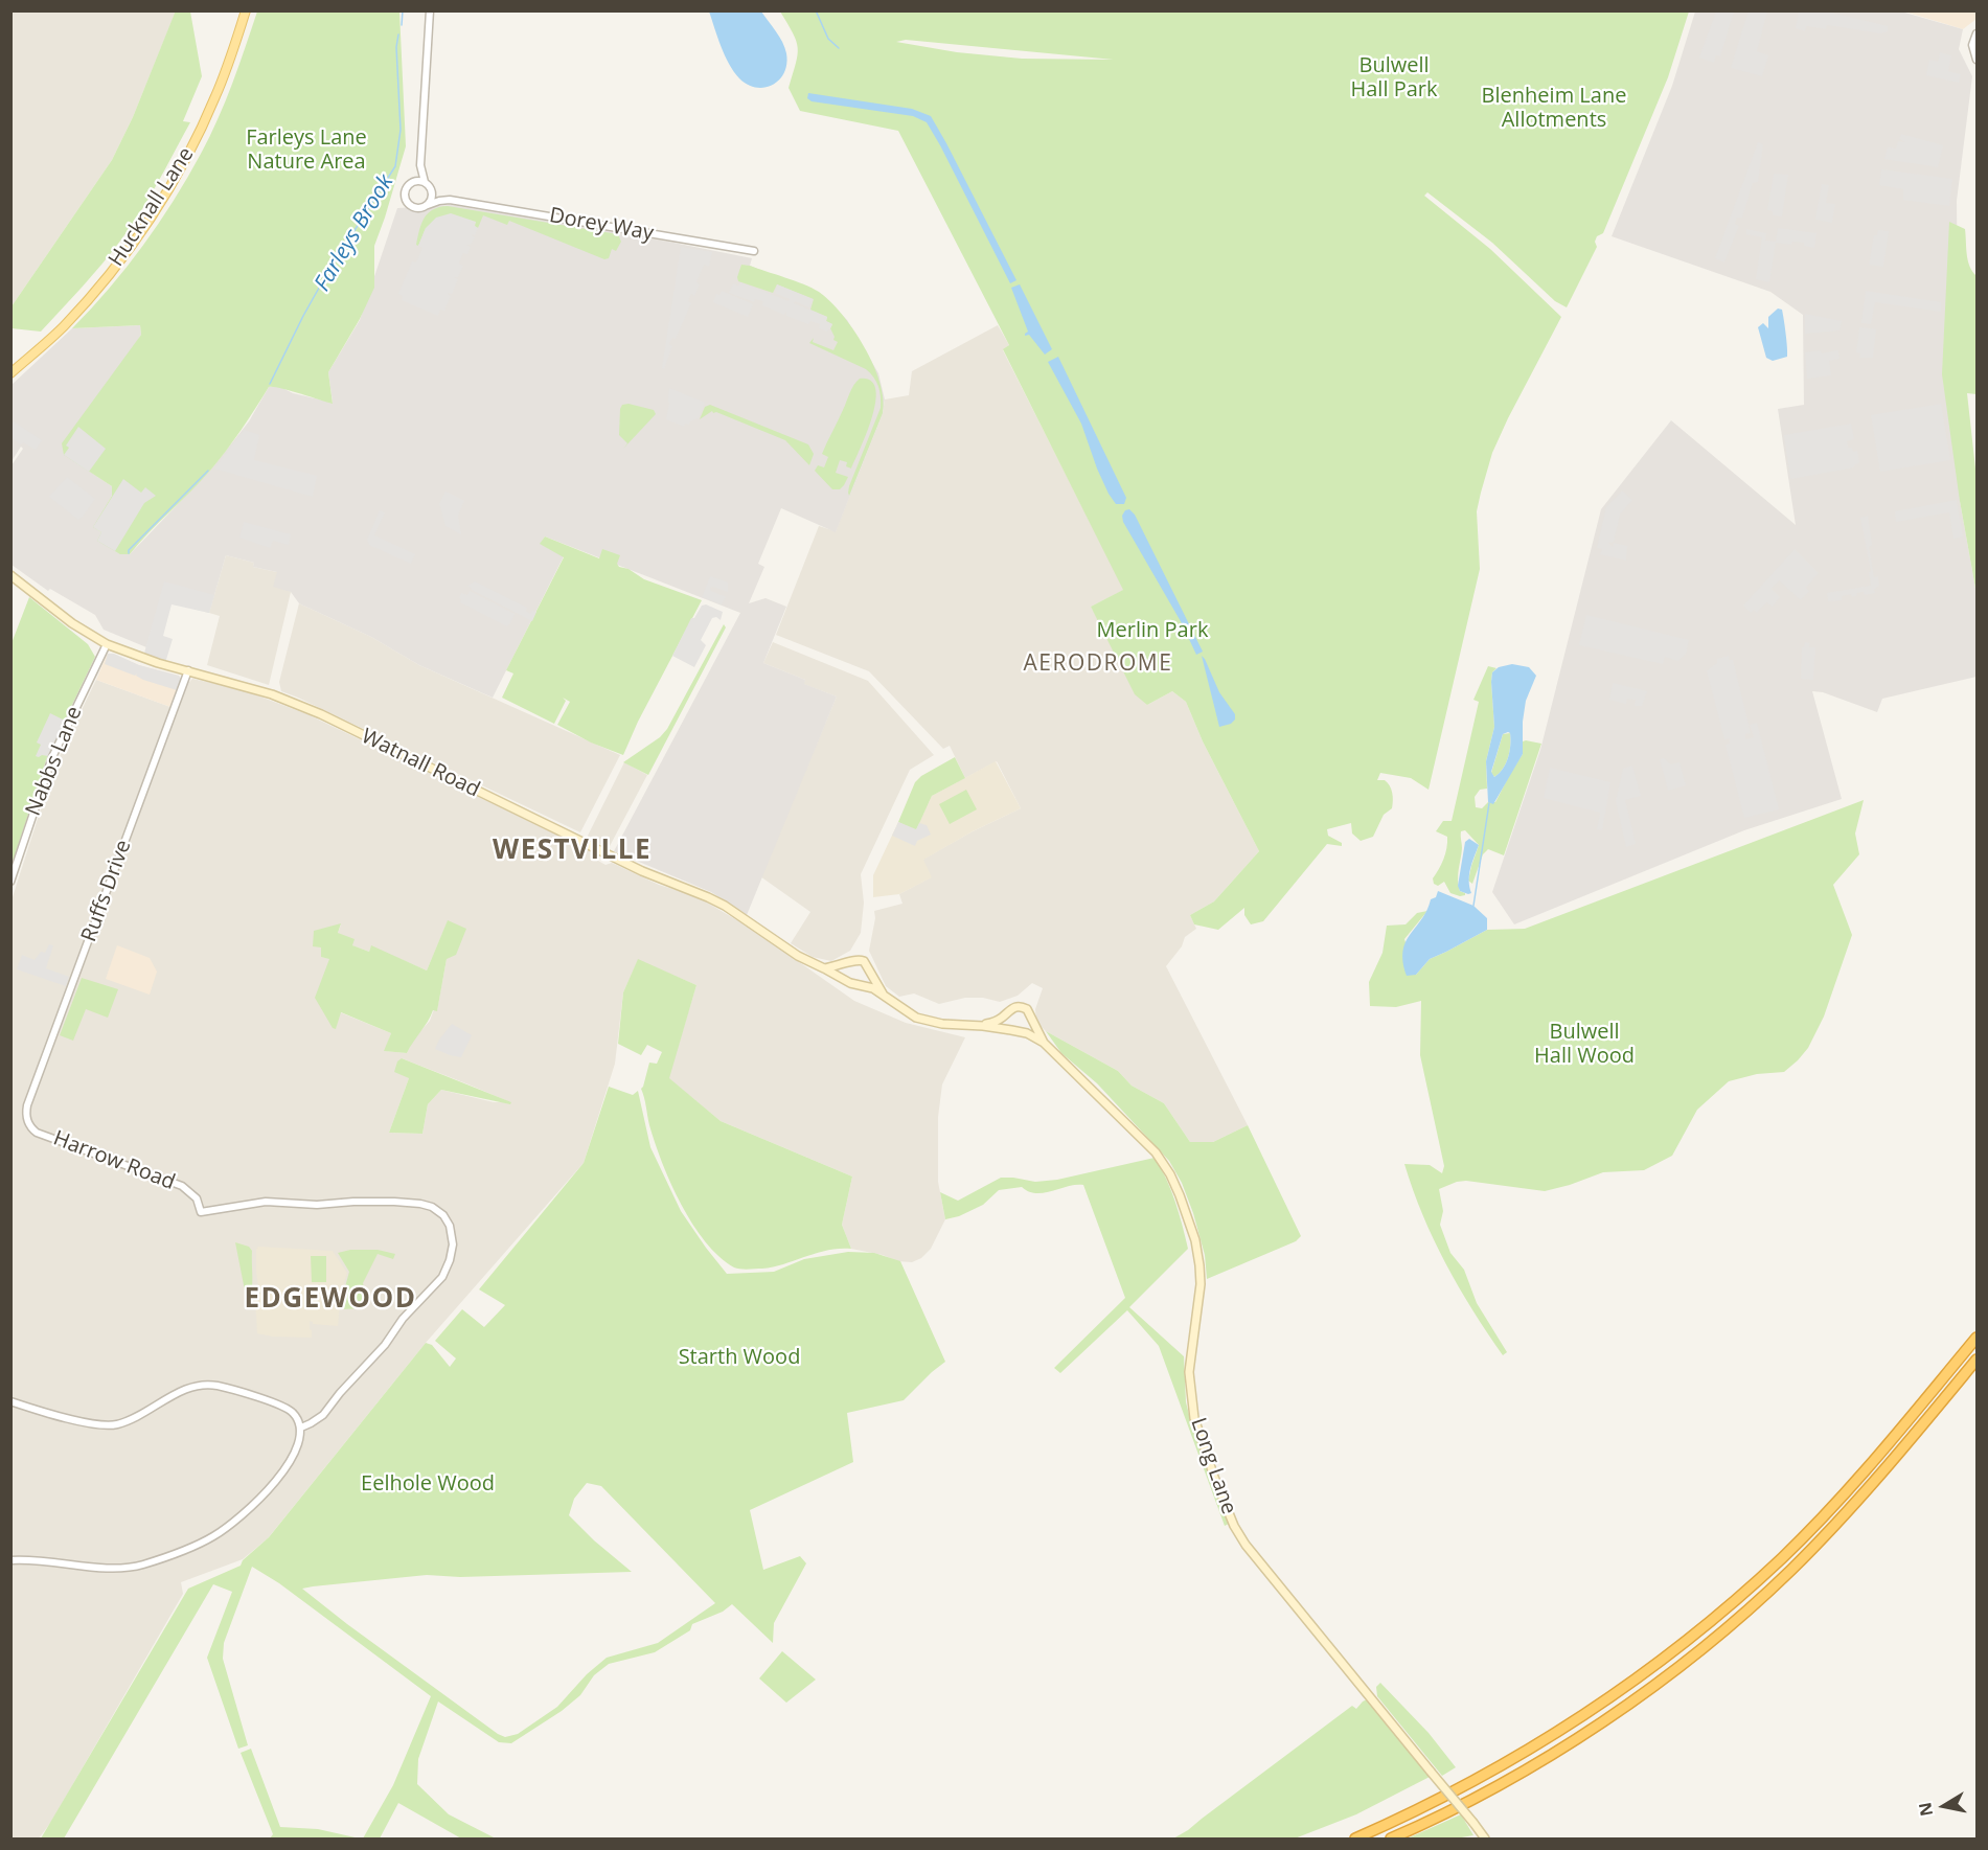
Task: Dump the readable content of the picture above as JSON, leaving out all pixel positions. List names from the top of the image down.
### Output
{
  "streets": {
    "main road": ["Hucknall Lane", "Watnall Road", "Long Lane"],
    "street": [
      "Dorey Way",
      "Nabbs Lane",
      "Ruffs Drive",
      "Harrow Road"
    ]
  },
  "crossings": [
    ["Nabbs Lane", "Watnall Road"],
    ["Watnall Road", "Ruffs Drive"],
    ["Watnall Road", "Long Lane"],
    ["Ruffs Drive", "Harrow Road"]
  ],
  "districts": ["AERODROME", "WESTVILLE", "EDGEWOOD"],
  "water": ["Farleys Brook"],
  "parks": [
    "Bulwell Hall Park",
    "Blenheim Lane Allotments",
    "Farleys Lane Nature Area",
    "Merlin Park",
    "Bulwell Hall Wood",
    "Starth Wood",
    "Eelhole Wood"
  ],
  "north": "left"
}
